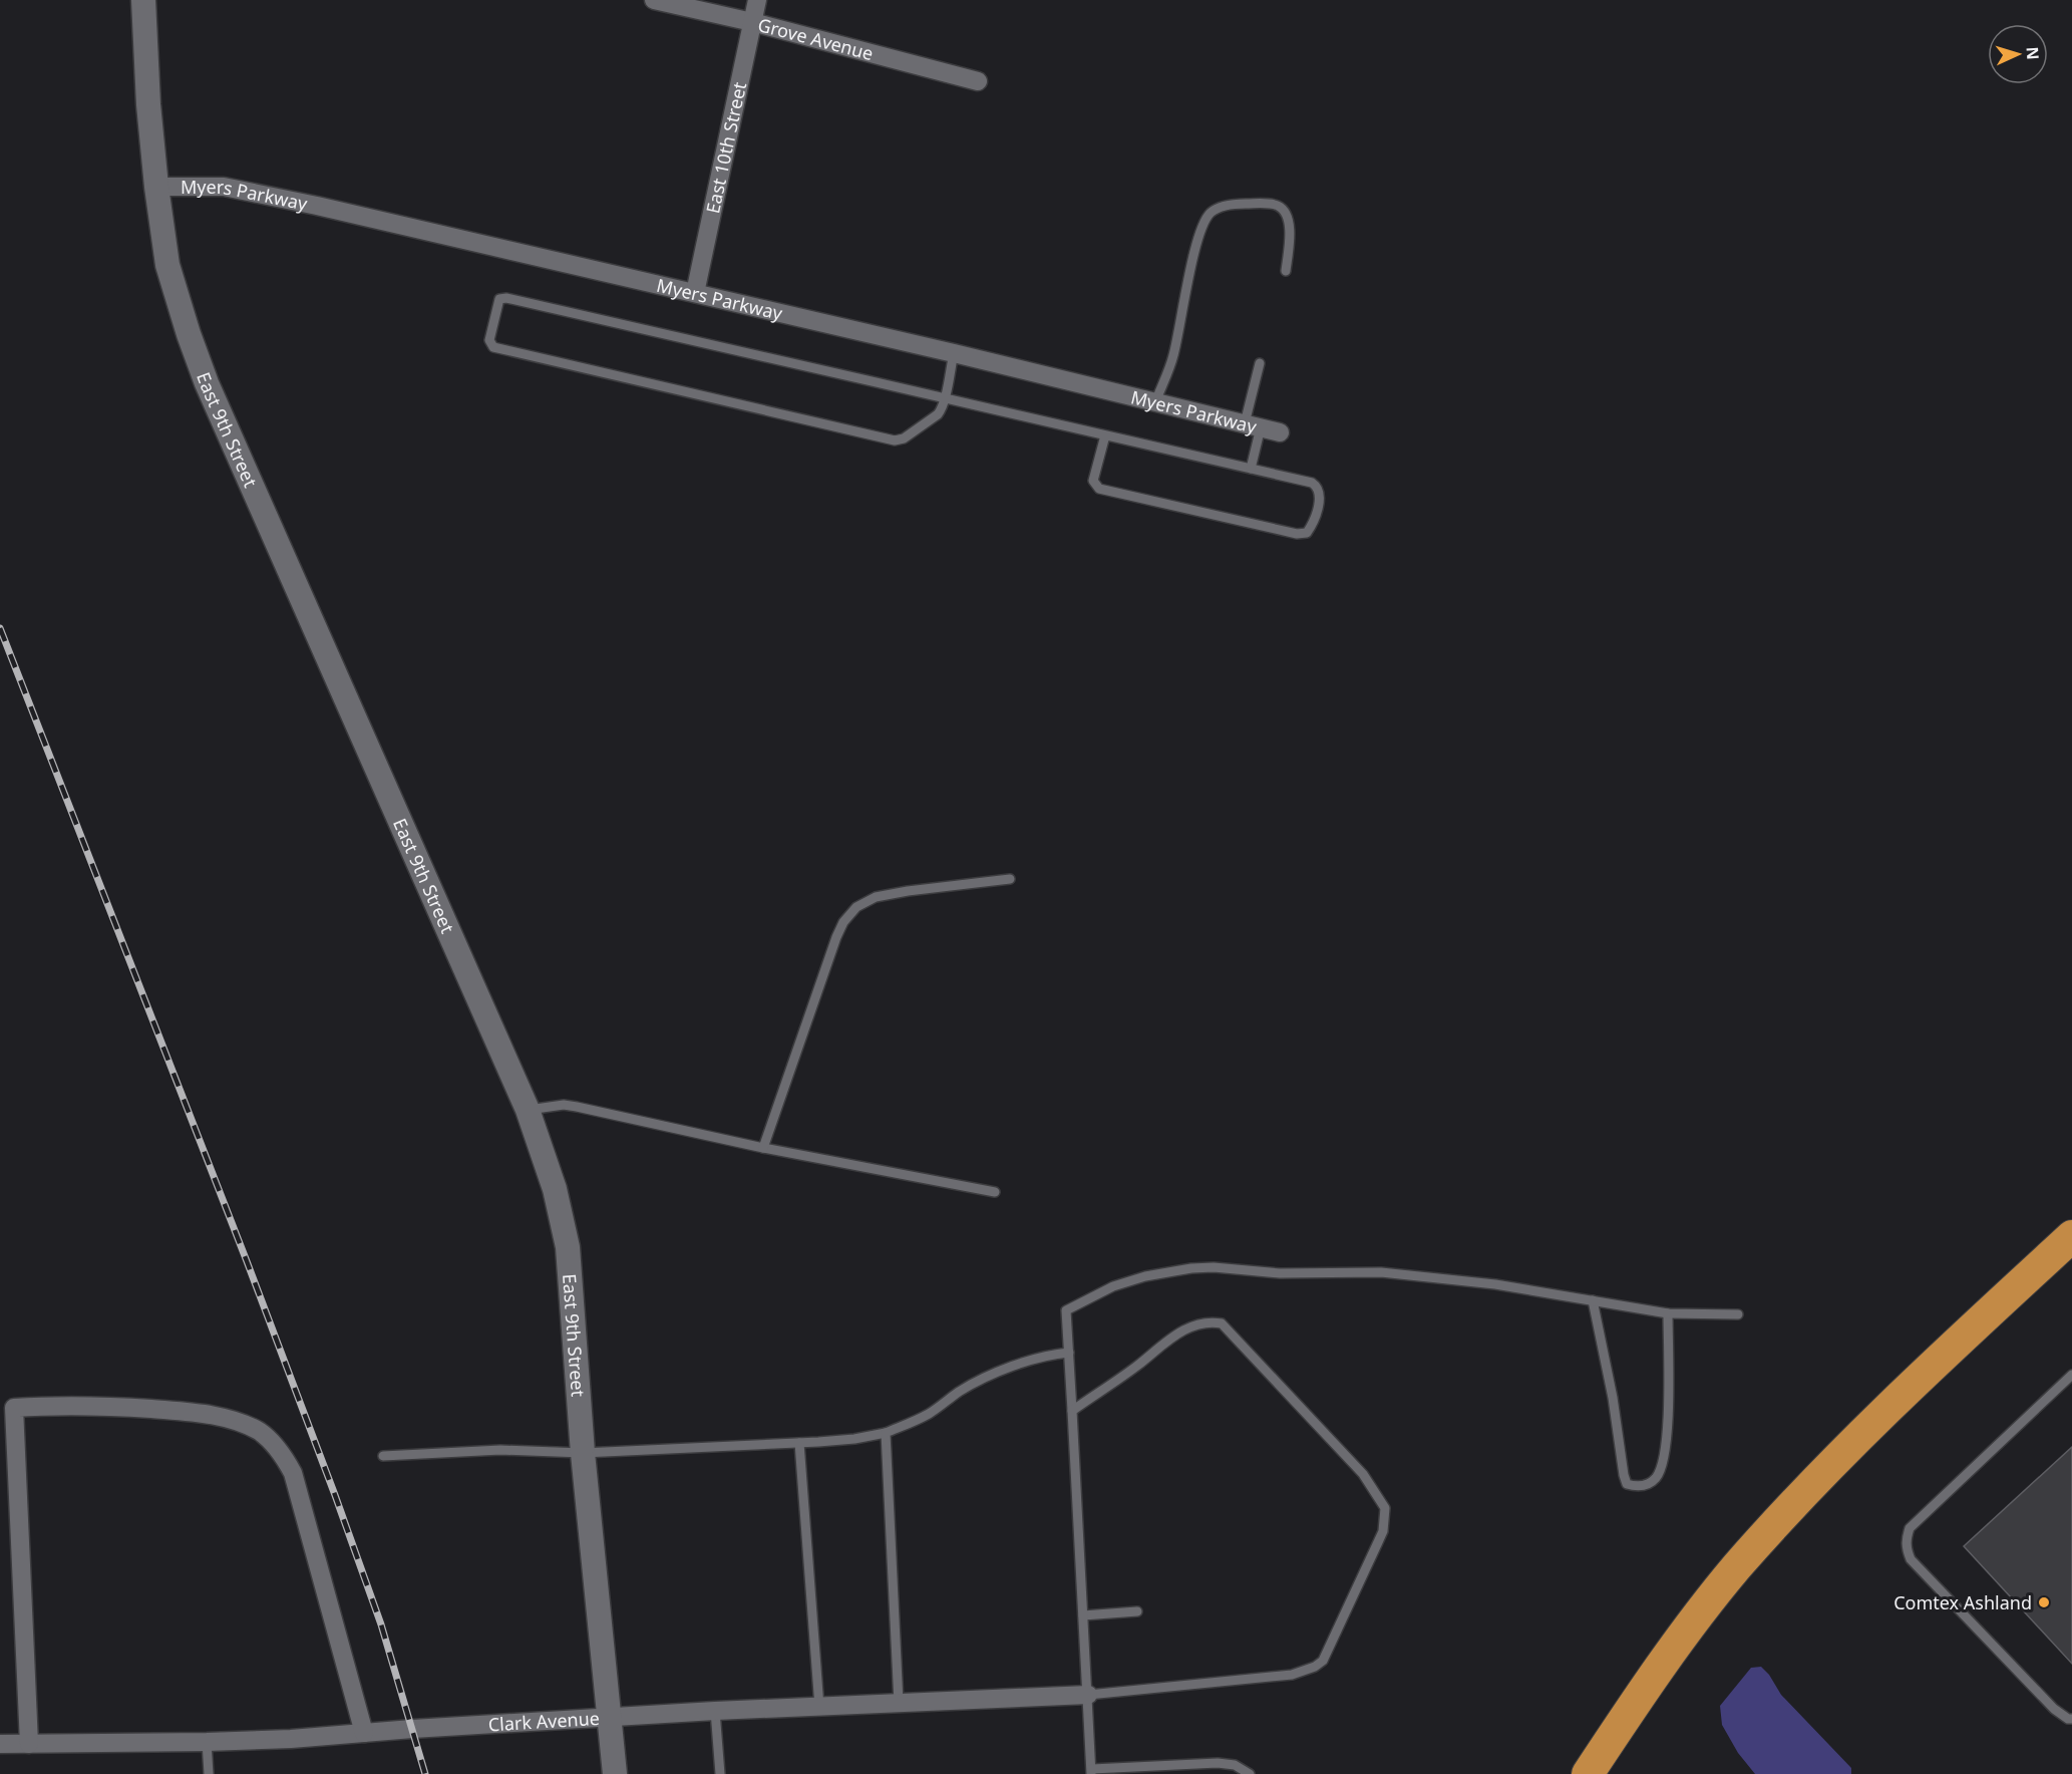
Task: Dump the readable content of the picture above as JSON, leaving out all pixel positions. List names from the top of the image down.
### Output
{
  "streets": {
    "street": [
      "Grove Avenue",
      "East 10th Street",
      "Myers Parkway",
      "East 9th Street",
      "Clark Avenue"
    ]
  },
  "crossings": [
    ["Grove Avenue", "East 10th Street"],
    ["East 10th Street", "Myers Parkway"],
    ["Myers Parkway", "East 9th Street"],
    ["East 9th Street", "Clark Avenue"]
  ],
  "places": ["Comtex Ashland"],
  "north": "right"
}
